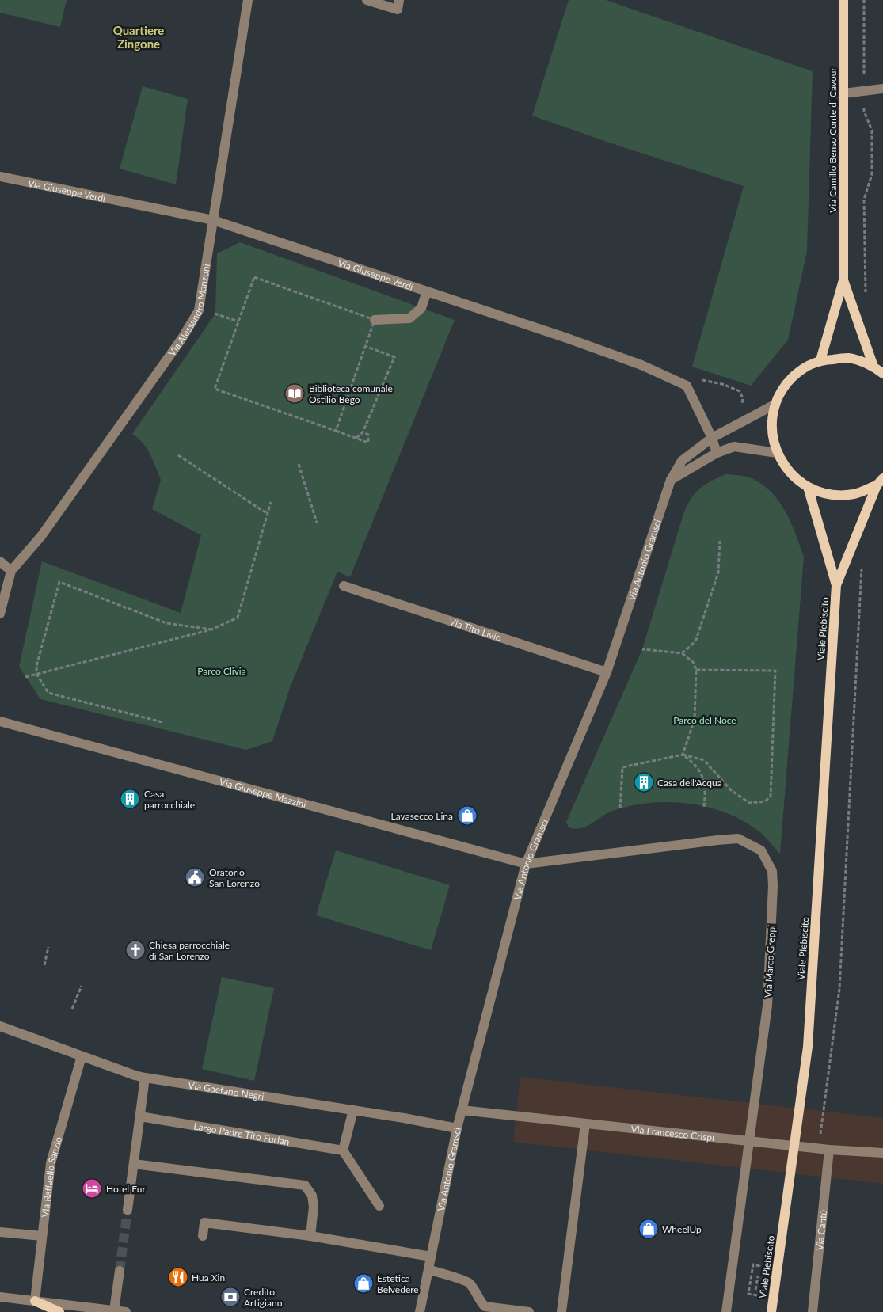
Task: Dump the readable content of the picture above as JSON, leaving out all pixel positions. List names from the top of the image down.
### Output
{
  "streets": {
    "main road": ["Via Camillo Benso Conte di Cavour", "Viale Plebiscito"],
    "street": [
      "Via Giuseppe Verdi",
      "Via Alessandro Manzoni",
      "Via Antonio Gramsci",
      "Via Tito Livio",
      "Via Giuseppe Mazzini",
      "Via Marco Greppi",
      "Via Gaetano Negri",
      "Via Francesco Crispi",
      "Largo Padre Tito Furlan",
      "Via Raffaello Sanzio",
      "Via Cantù"
    ]
  },
  "crossings": [
    ["Via Giuseppe Verdi", "Via Alessandro Manzoni"],
    ["Via Antonio Gramsci", "Via Tito Livio"],
    ["Via Antonio Gramsci", "Via Giuseppe Mazzini"],
    ["Via Antonio Gramsci", "Via Marco Greppi"],
    ["Via Antonio Gramsci", "Via Gaetano Negri"],
    ["Via Antonio Gramsci", "Via Francesco Crispi"],
    ["Via Giuseppe Mazzini", "Via Marco Greppi"],
    ["Via Marco Greppi", "Via Francesco Crispi"],
    ["Via Gaetano Negri", "Via Raffaello Sanzio"],
    ["Via Francesco Crispi", "Via Cantù"]
  ],
  "districts": ["Quartiere Zingone"],
  "parks": ["Parco Clivia", "Parco del Noce"],
  "places": {
    "library": ["Biblioteca comunale Ostilio Bego"],
    "building": ["Casa dell'Acqua", "Casa parrocchiale"],
    "shop": ["Lavasecco Lina", "WheelUp", "Estetica Belvedere"],
    "public building": ["Oratorio San Lorenzo"],
    "church": ["Chiesa parrocchiale di San Lorenzo"],
    "hotel": ["Hotel Eur"],
    "restaurant": ["Hua Xin"],
    "bank": ["Credito Artigiano"]
  }
}
